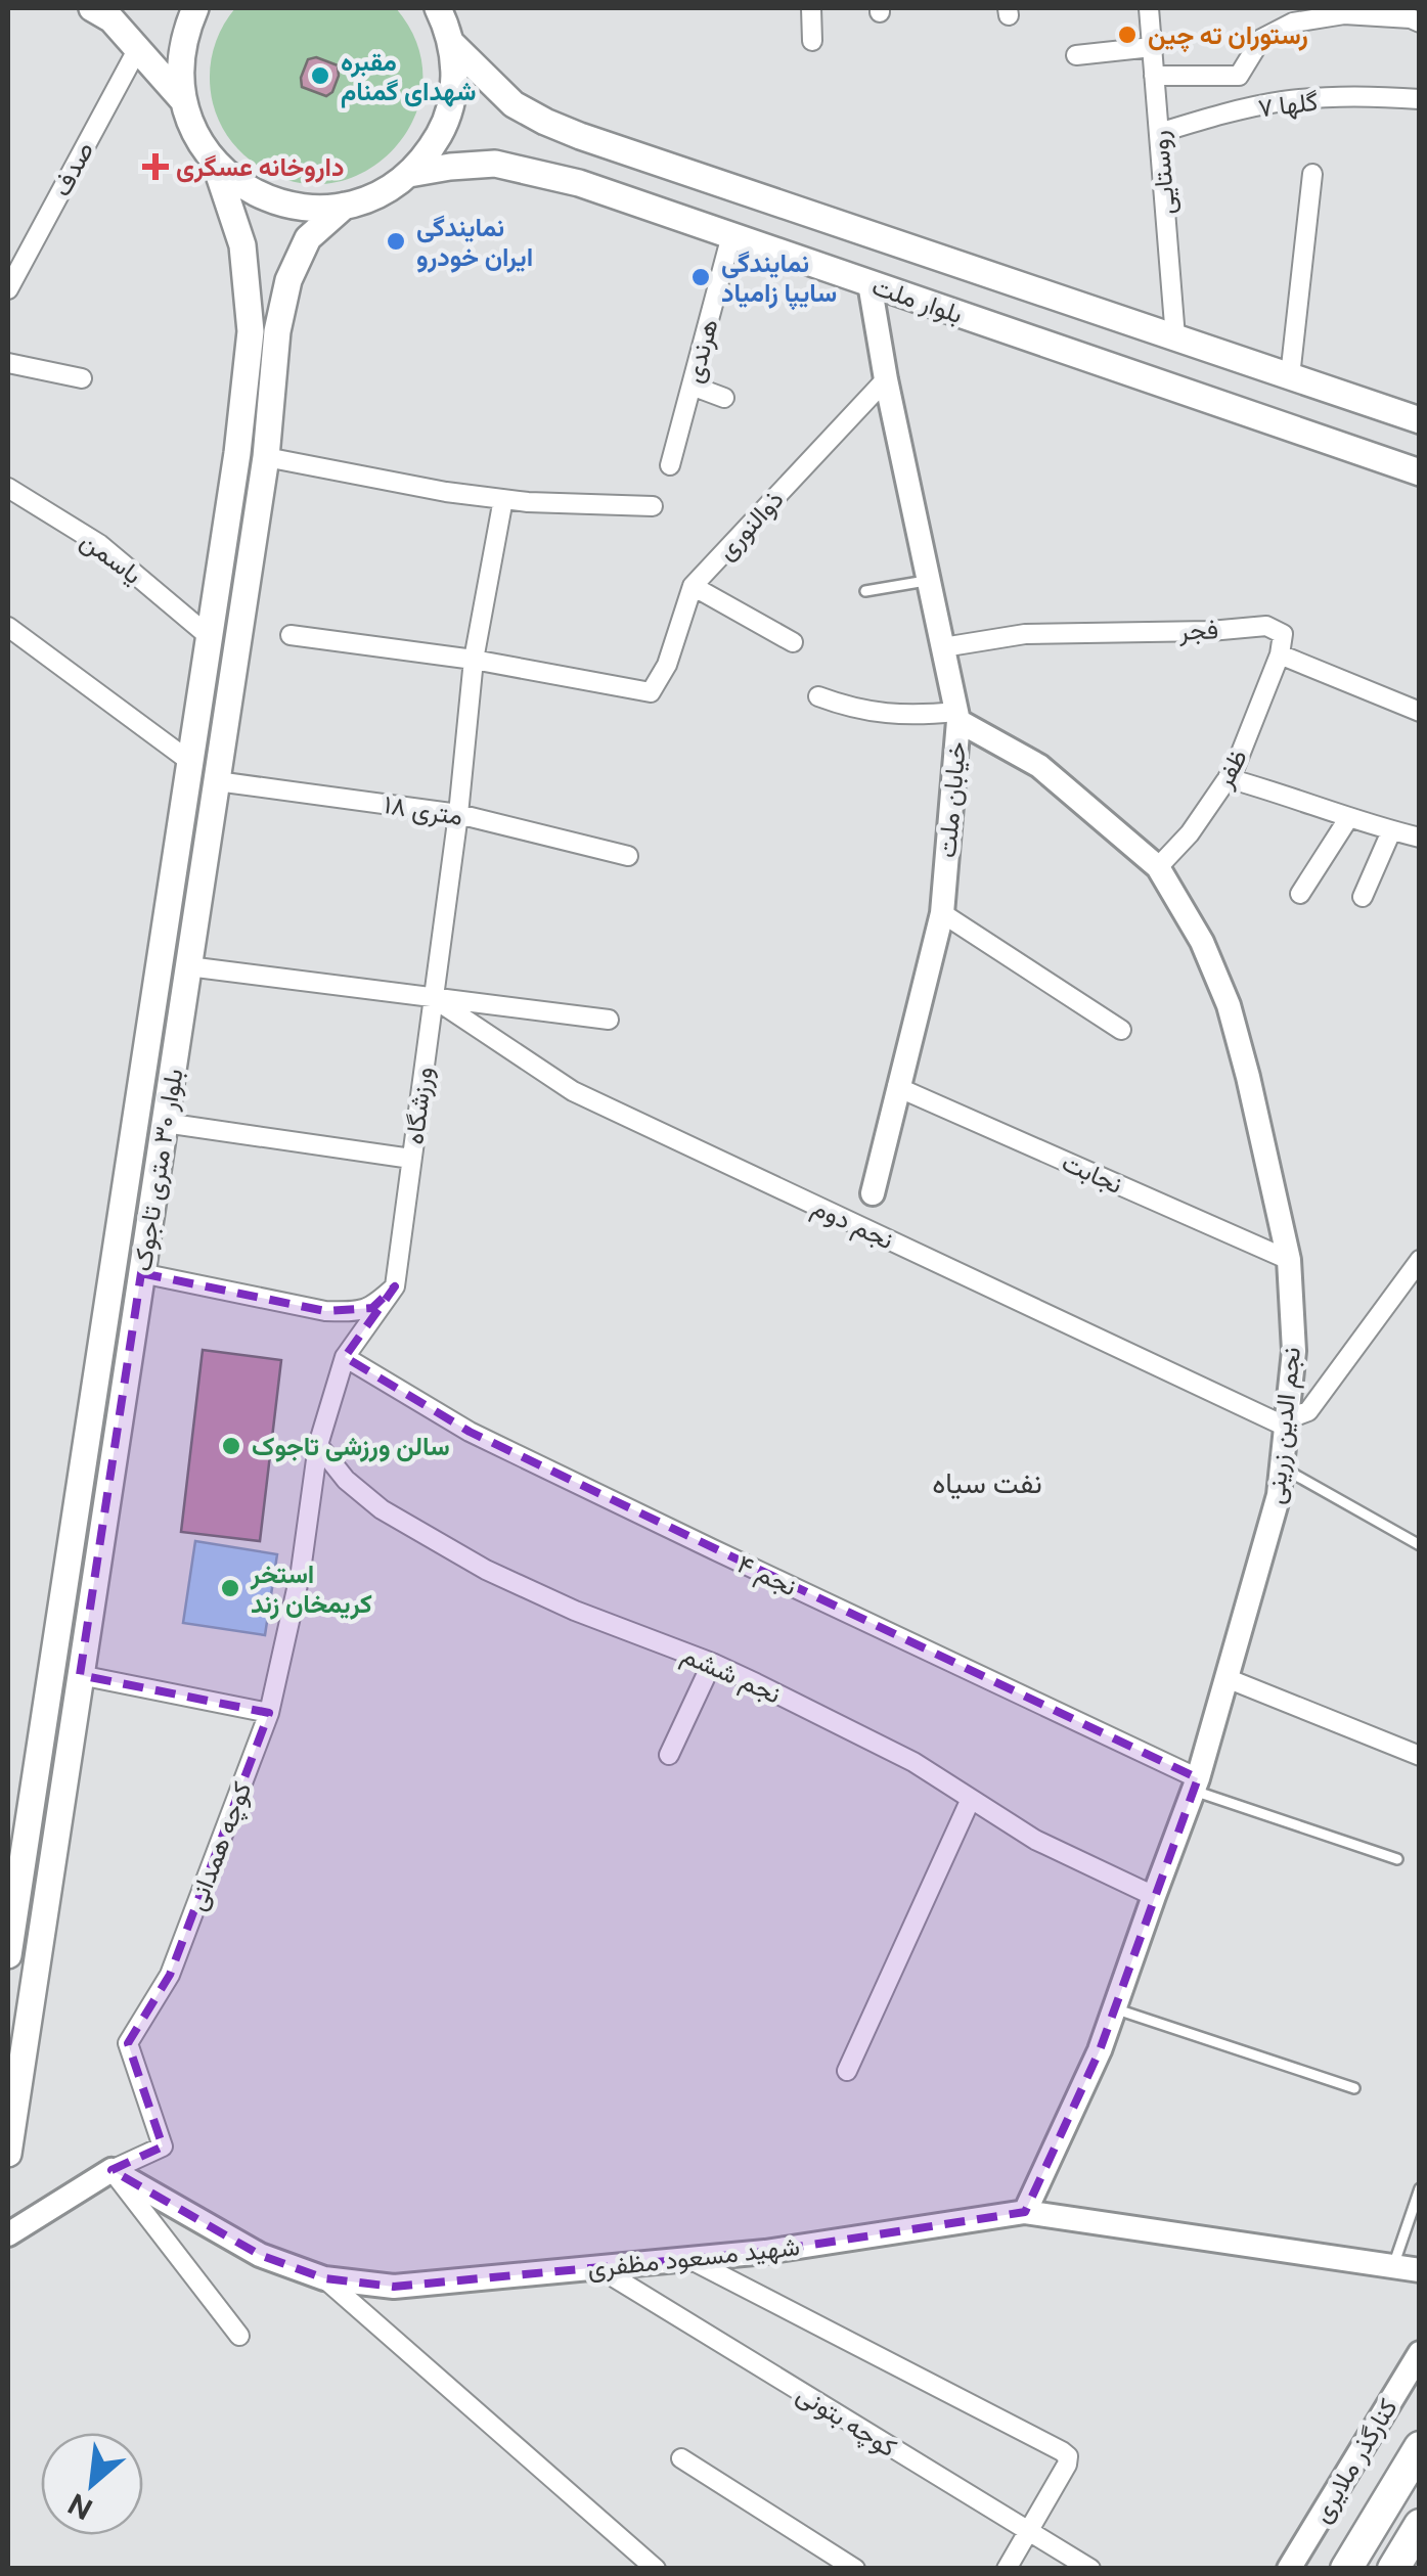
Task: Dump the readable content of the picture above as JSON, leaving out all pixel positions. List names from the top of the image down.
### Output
{
  "streets": {
    "main road": ["بلوار ملت", "بلوار ۳۰ متری تاجوک"],
    "street": [
      "گلها ۷",
      "صدف",
      "روستایی",
      "هرندی",
      "ذوالنوری",
      "یاسمن",
      "فجر",
      "ظفر",
      "خیابان ملت",
      "۱۸ متری",
      "ورزشگاه",
      "نجابت",
      "نجم دوم",
      "نجم الدین زرینی",
      "نجم ۴",
      "نجم ششم",
      "کوچه همدانی",
      "شهید مسعود مظفری",
      "کوچه بتونی",
      "کنارگذر ملایری"
    ]
  },
  "crossings": [
    ["گلها ۷", "روستایی"],
    ["روستایی", "بلوار ملت"],
    ["بلوار ملت", "هرندی"],
    ["بلوار ملت", "خیابان ملت"],
    ["ذوالنوری", "خیابان ملت"],
    ["ذوالنوری", "ورزشگاه"],
    ["یاسمن", "بلوار ۳۰ متری تاجوک"],
    ["فجر", "ظفر"],
    ["فجر", "خیابان ملت"],
    ["ظفر", "نجم الدین زرینی"],
    ["خیابان ملت", "نجابت"],
    ["خیابان ملت", "نجم الدین زرینی"],
    ["۱۸ متری", "ورزشگاه"],
    ["۱۸ متری", "بلوار ۳۰ متری تاجوک"],
    ["ورزشگاه", "نجم دوم"],
    ["ورزشگاه", "کوچه همدانی"],
    ["نجابت", "نجم الدین زرینی"],
    ["نجم دوم", "نجم الدین زرینی"],
    ["نجم الدین زرینی", "نجم ۴"],
    ["نجم الدین زرینی", "نجم ششم"],
    ["نجم الدین زرینی", "شهید مسعود مظفری"],
    ["نجم ۴", "کوچه همدانی"],
    ["نجم ششم", "کوچه همدانی"],
    ["کوچه همدانی", "شهید مسعود مظفری"],
    ["شهید مسعود مظفری", "کوچه بتونی"]
  ],
  "districts": ["نفت سیاه"],
  "places": {
    "other": [
      "رستوران ته چین",
      "مقبره شهدای گمنام",
      "نمایندگی ایران خودرو",
      "نمایندگی سایپا زامیاد",
      "سالن ورزشی تاجوک",
      "استخر کریمخان زند"
    ],
    "health": ["داروخانه عسگری"]
  },
  "north": "bottom left"
}
